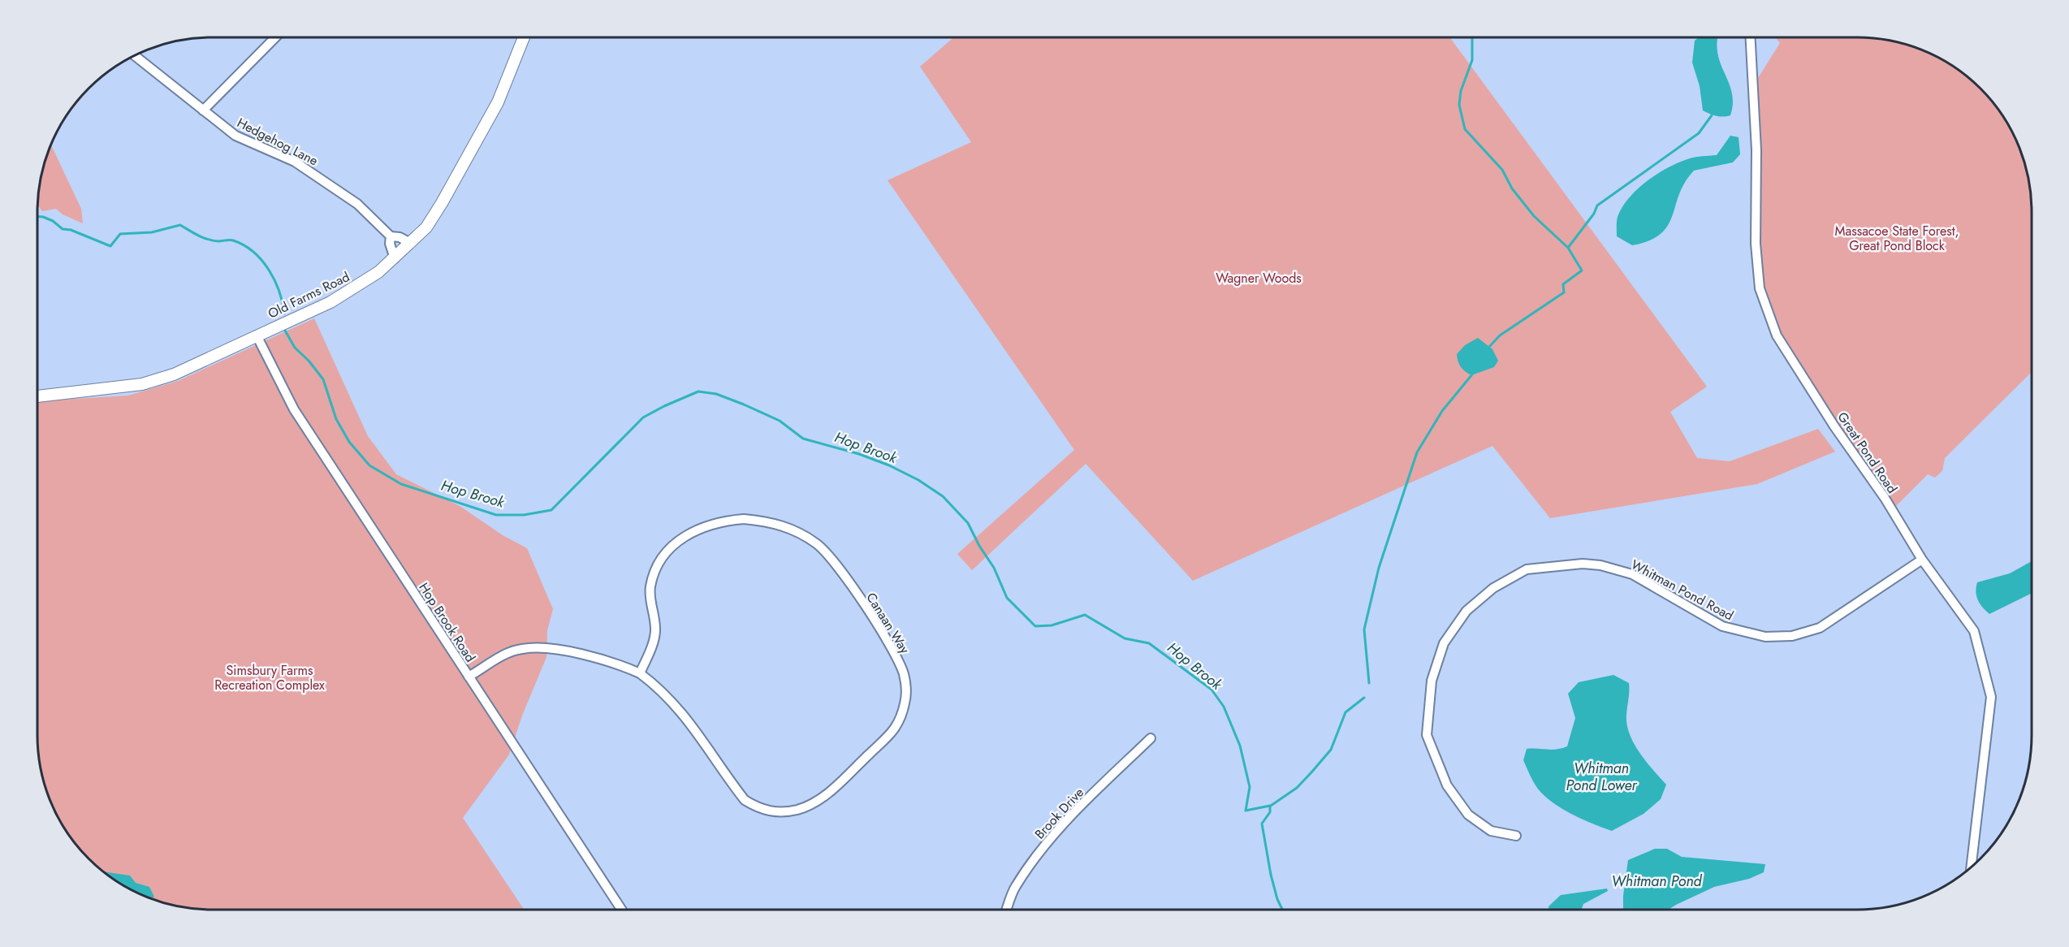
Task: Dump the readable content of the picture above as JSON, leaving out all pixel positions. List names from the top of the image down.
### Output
{
  "streets": {
    "street": [
      "Hedgehog Lane",
      "Old Farms Road",
      "Great Pond Road",
      "Whitman Pond Road",
      "Hop Brook Road",
      "Canaan Way",
      "Brook Drive"
    ]
  },
  "crossings": [
    ["Hedgehog Lane", "Old Farms Road"],
    ["Old Farms Road", "Hop Brook Road"],
    ["Great Pond Road", "Whitman Pond Road"],
    ["Hop Brook Road", "Canaan Way"]
  ],
  "water": ["Hop Brook", "Whitman Pond Lower", "Whitman Pond"],
  "parks": ["Massacoe State Forest, Great Pond Block", "Wagner Woods", "Simsbury Farms Recreation Complex"]
}
